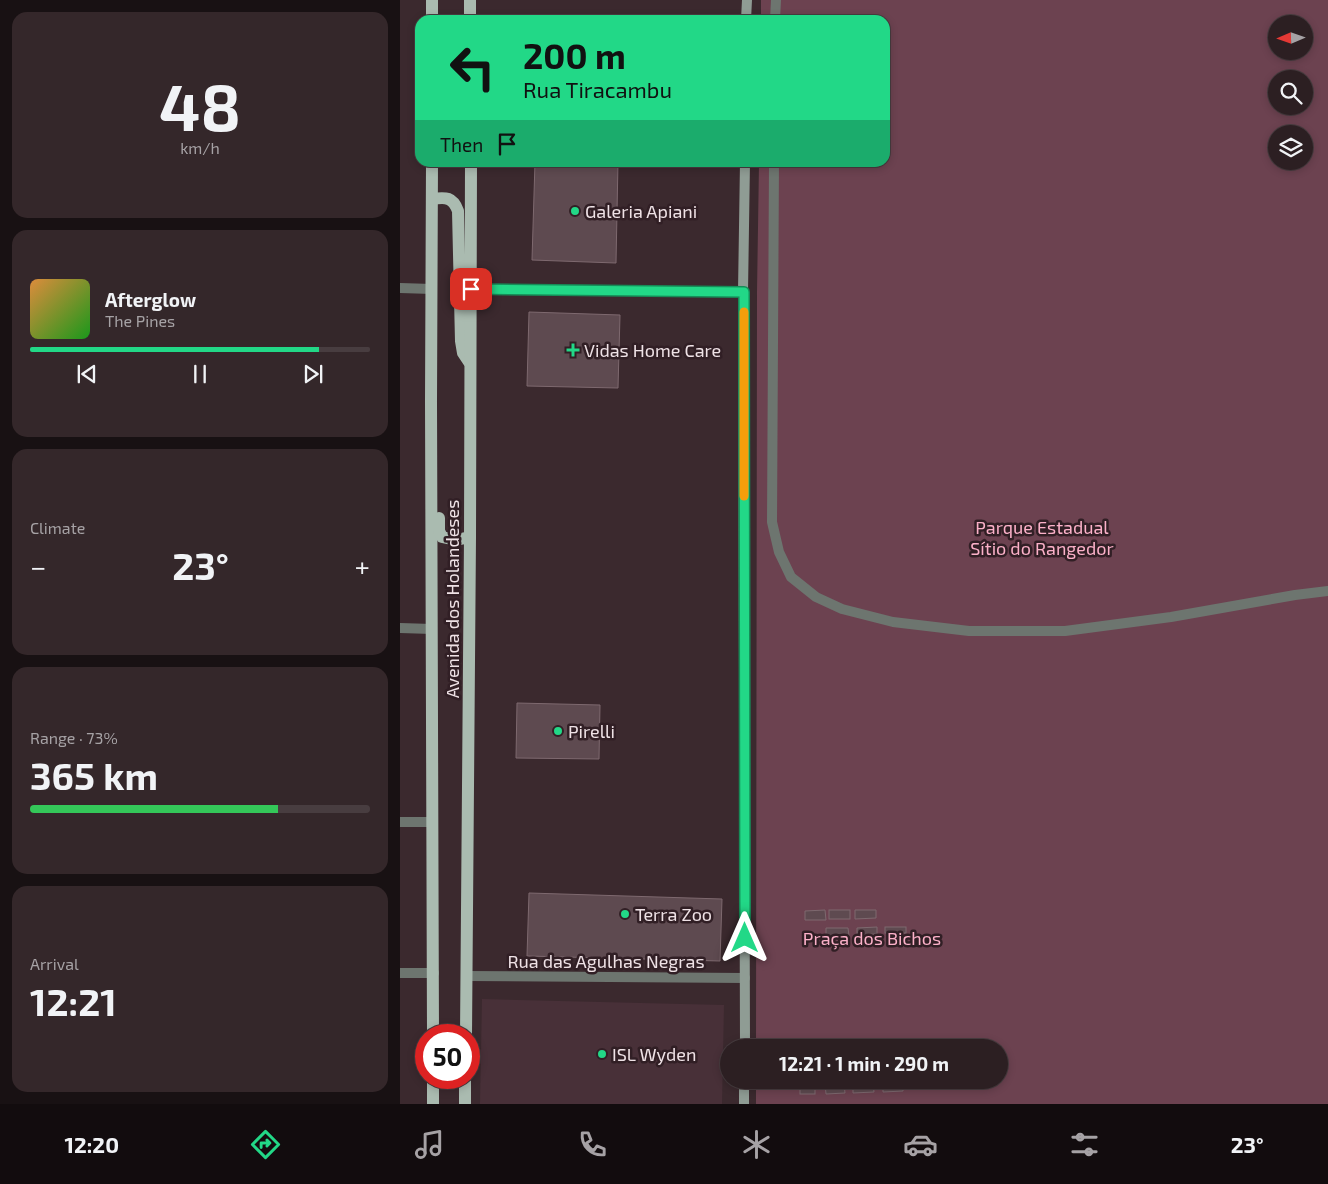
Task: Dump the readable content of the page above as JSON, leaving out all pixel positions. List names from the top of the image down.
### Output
{
  "streets": {
    "main road": ["Avenida dos Holandeses"],
    "street": ["Rua das Agulhas Negras"]
  },
  "crossings": [
    ["Avenida dos Holandeses", "Rua das Agulhas Negras"]
  ],
  "parks": ["Parque Estadual Sítio do Rangedor", "Praça dos Bichos"],
  "places": {
    "other": [
      "Galeria Apiani",
      "Pirelli",
      "Terra Zoo",
      "ISL Wyden"
    ],
    "health": ["Vidas Home Care"]
  },
  "north": "left",
  "page": {
    "tile": [
      ["48", "km/h"],
      "Climate",
      ["Range · 73%", "365 km"],
      ["Arrival", "12:21"]
    ],
    "turn": ["200 m", "Rua Tiracambu"],
    "then": "Then",
    "song": ["Afterglow", "The Pines"],
    "heat": ["−", "23°", "+"],
    "limit": "50",
    "trip": "12:21 · 1 min · 290 m",
    "tabs": ["12:20", "23°"]
  }
}
